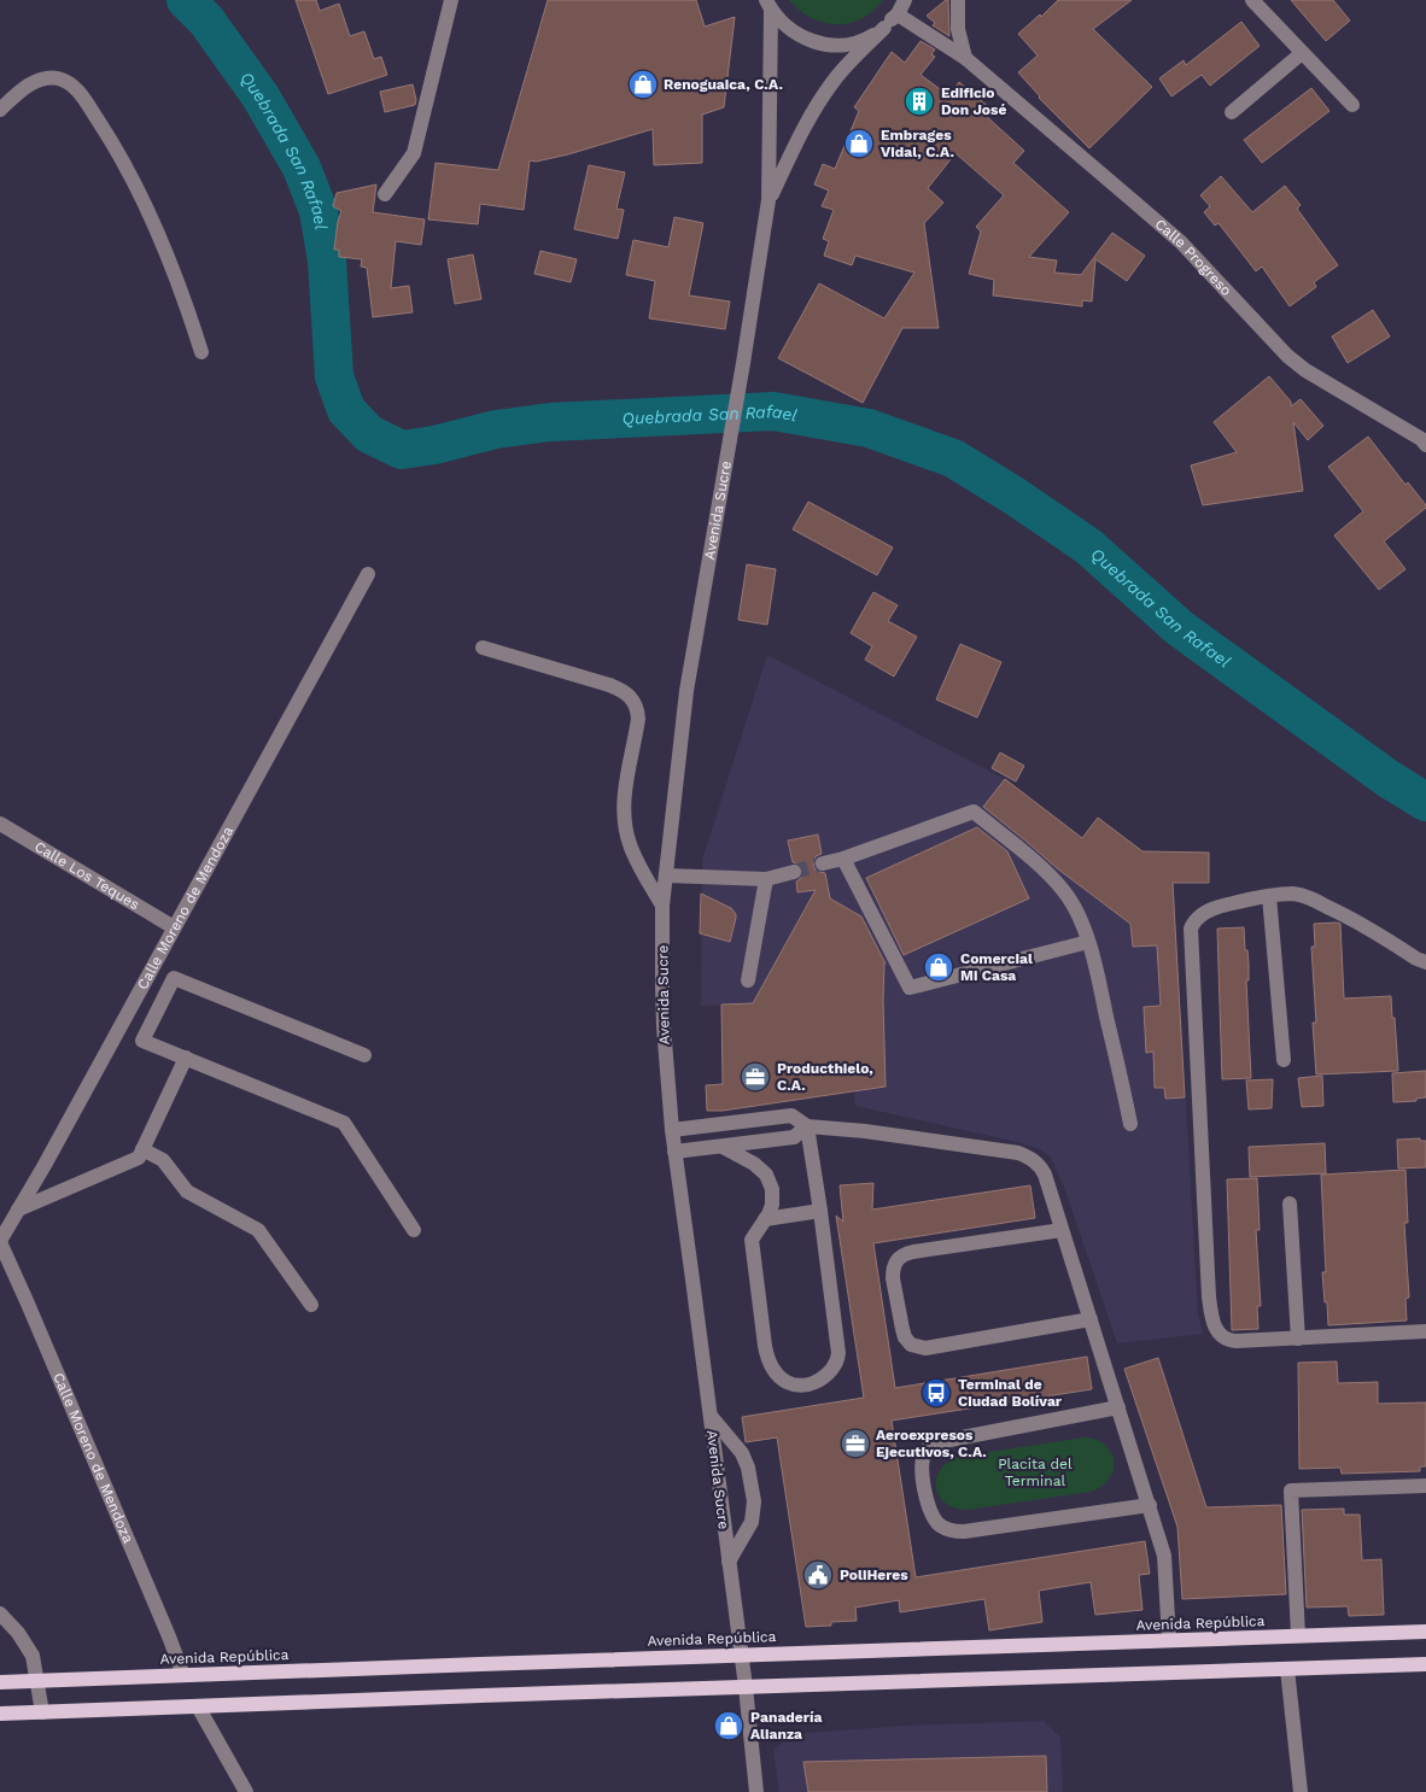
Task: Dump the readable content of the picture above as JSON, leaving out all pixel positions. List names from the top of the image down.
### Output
{
  "streets": {
    "main road": ["Avenida República"],
    "street": [
      "Calle Progreso",
      "Avenida Sucre",
      "Calle Los Teques",
      "Calle Moreno de Mendoza"
    ]
  },
  "crossings": [
    ["Calle Progreso", "Avenida Sucre"],
    ["Avenida Sucre", "Avenida República"],
    ["Calle Los Teques", "Calle Moreno de Mendoza"],
    ["Calle Moreno de Mendoza", "Avenida República"]
  ],
  "water": ["Quebrada San Rafael"],
  "parks": ["Placita del Terminal"],
  "places": {
    "shop": [
      "Renoguaica, C.A.",
      "Embrages Vidal, C.A.",
      "Comercial Mi Casa",
      "Panadería Alianza"
    ],
    "building": ["Edificio Don José"],
    "office": ["Producthielo, C.A.", "Aeroexpresos Ejecutivos, C.A."],
    "bus stop": ["Terminal de Ciudad Bolívar"],
    "public building": ["PoliHeres"]
  }
}
